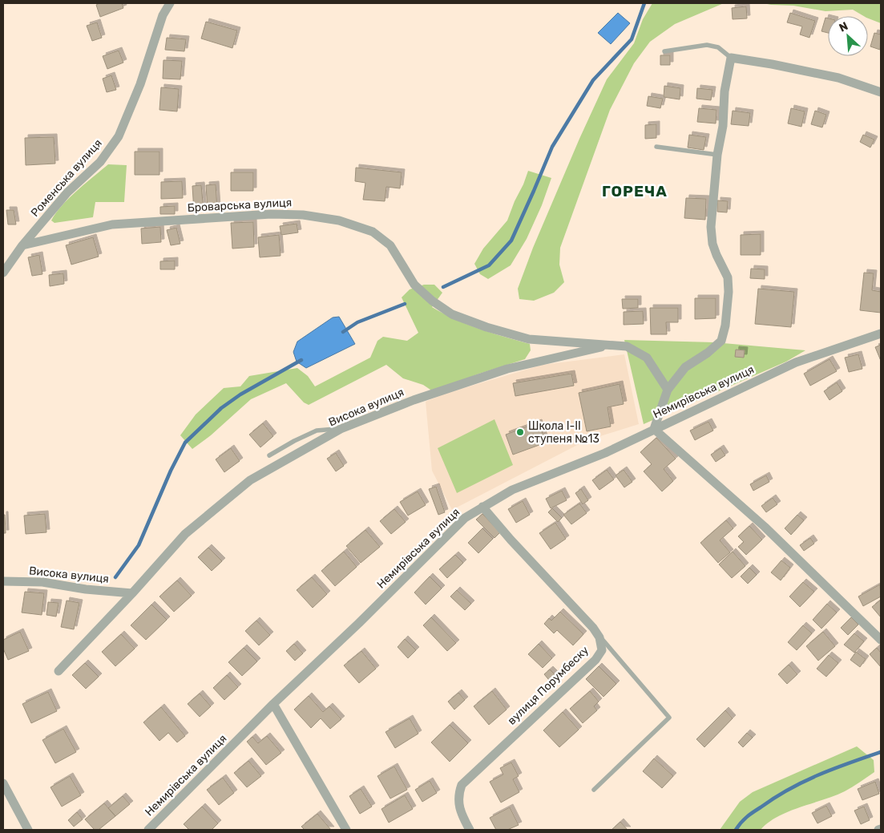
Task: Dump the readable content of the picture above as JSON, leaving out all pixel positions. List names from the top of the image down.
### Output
{
  "streets": {
    "street": [
      "Роменська вулиця",
      "Броварська вулиця",
      "Немирівська вулиця",
      "Висока вулиця",
      "вулиця Порумбеску"
    ]
  },
  "crossings": [
    ["Роменська вулиця", "Броварська вулиця"],
    ["Броварська вулиця", "Висока вулиця"]
  ],
  "districts": ["ГОРЕЧА"],
  "places": ["Школа I-II ступеня №13"],
  "north": "top left"
}
